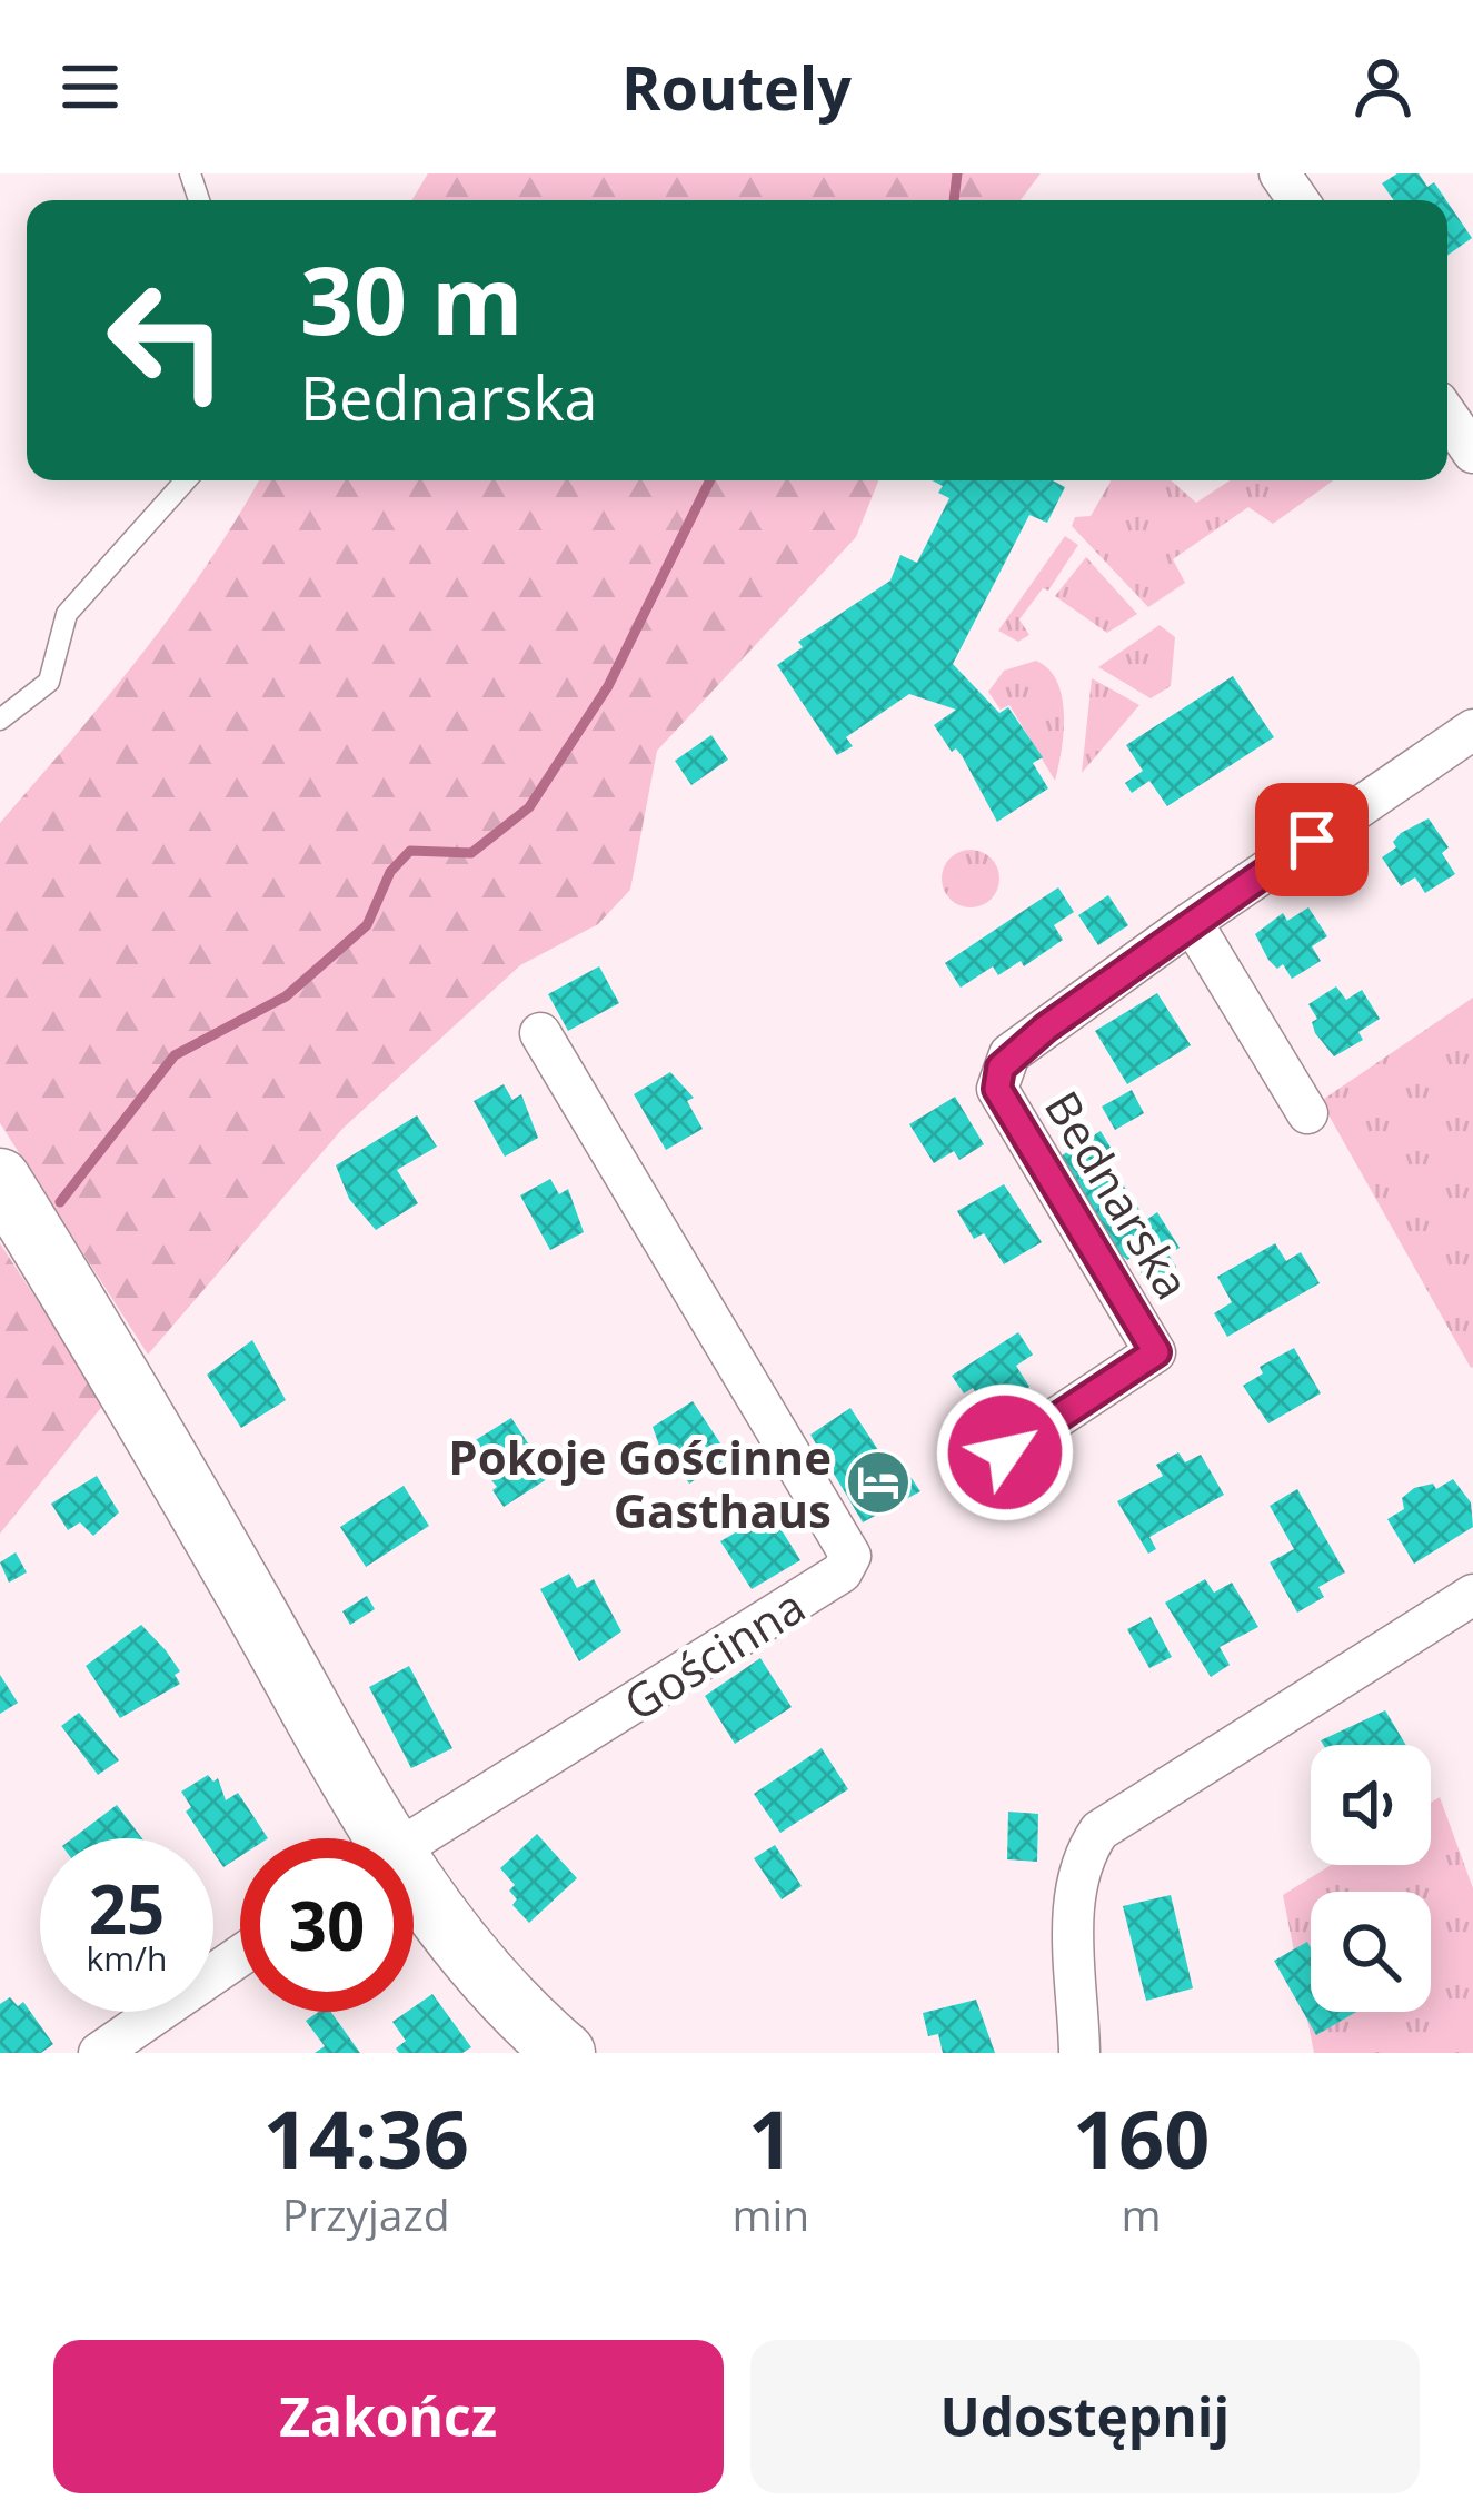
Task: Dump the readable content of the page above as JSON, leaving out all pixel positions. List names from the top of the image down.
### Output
{
  "streets": {
    "street": ["Bednarska", "Gościnna"]
  },
  "places": {
    "hotel": ["Pokoje Gościnne Gasthaus"]
  },
  "page": {
    "header": "Routely",
    "turn": ["30 m", "Bednarska"],
    "speed": "25 km/h",
    "limit": "30",
    "eta": [
      "14:36",
      "Przyjazd",
      "1",
      "min",
      "160",
      "m"
    ],
    "buttons": ["Zakończ", "Udostępnij"]
  }
}
